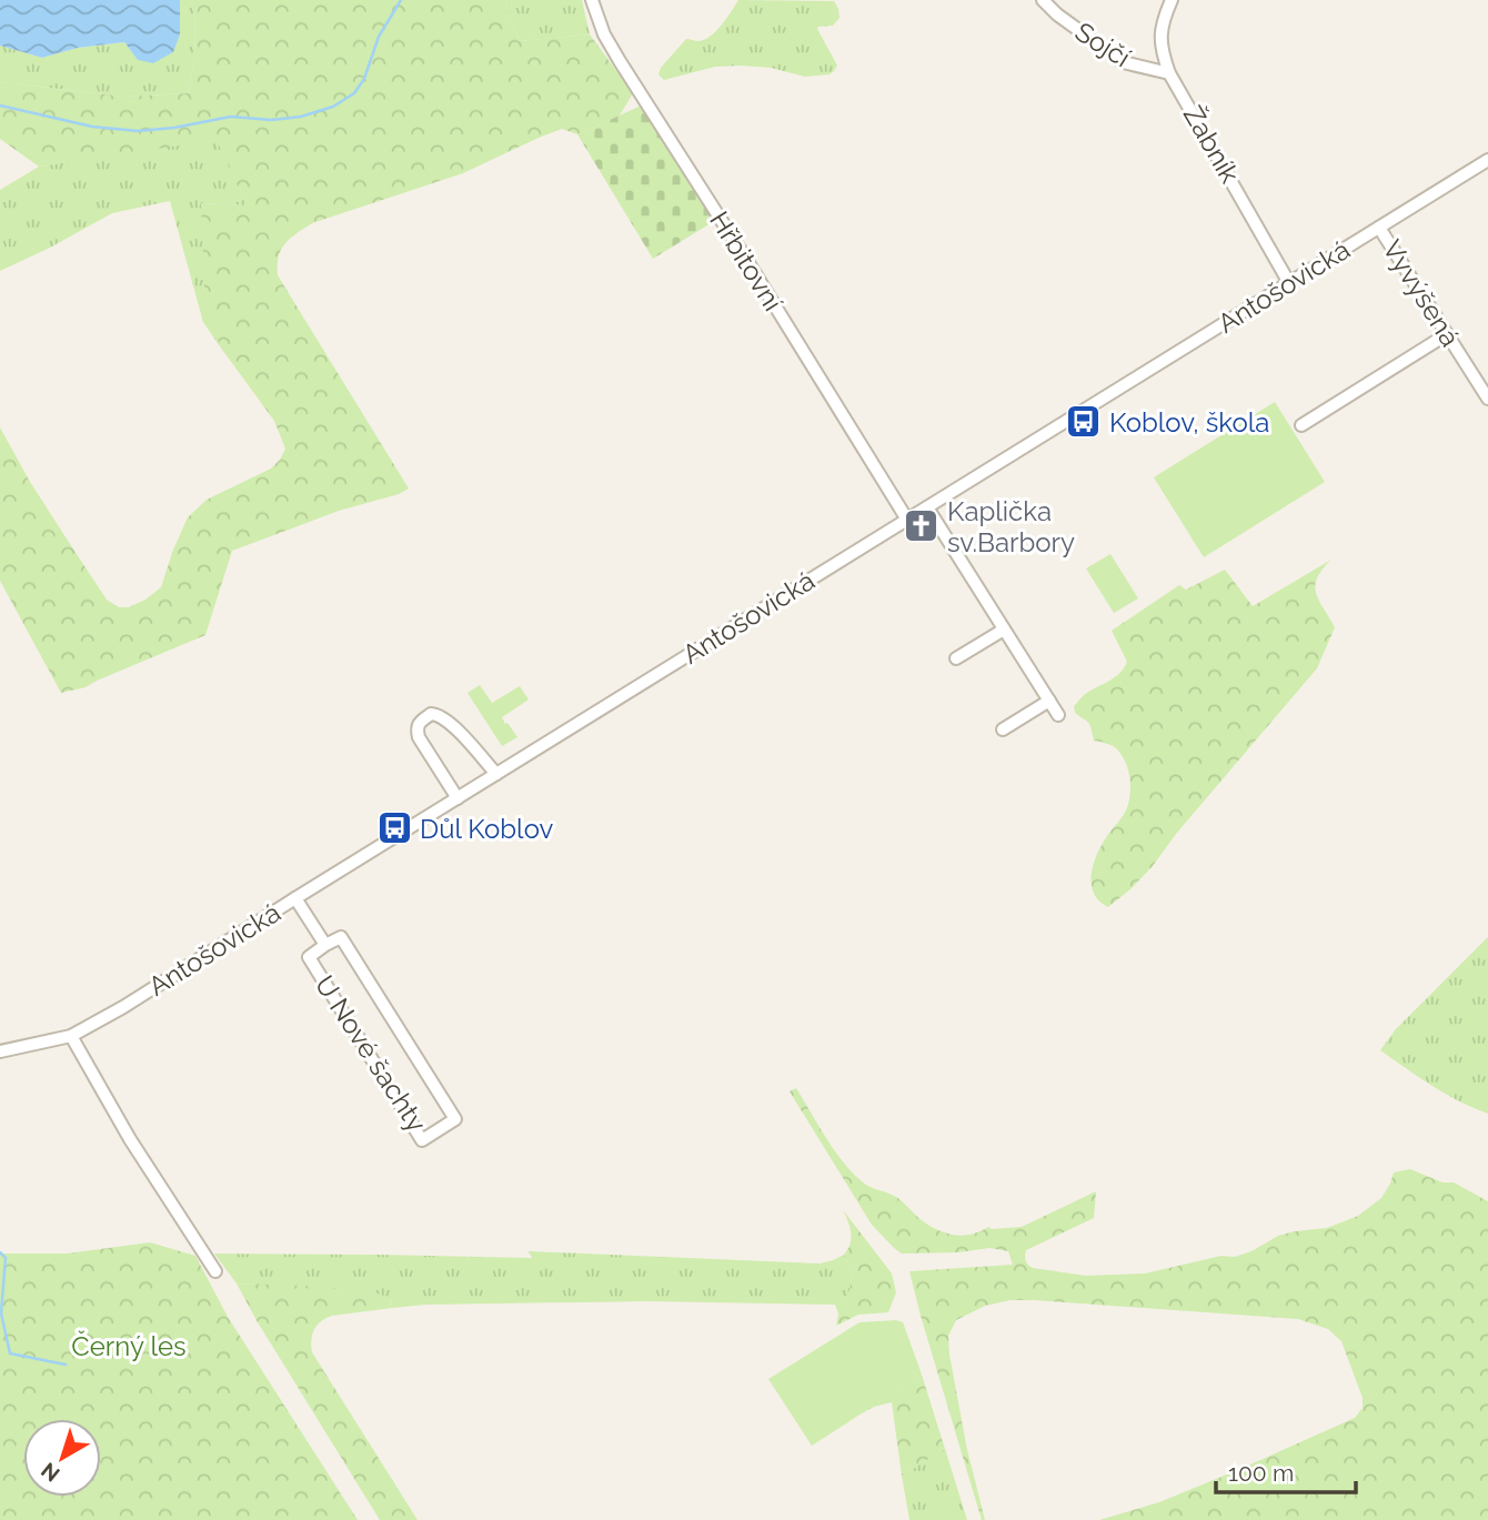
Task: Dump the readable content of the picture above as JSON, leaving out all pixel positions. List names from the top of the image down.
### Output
{
  "streets": {
    "street": [
      "Sojčí",
      "Žabník",
      "Hřbitovní",
      "Antošovická",
      "Vyvýšená",
      "U Nové šachty"
    ]
  },
  "crossings": [
    ["Sojčí", "Žabník"],
    ["Žabník", "Antošovická"],
    ["Hřbitovní", "Antošovická"],
    ["Antošovická", "Vyvýšená"],
    ["Antošovická", "U Nové šachty"]
  ],
  "parks": ["Černý les"],
  "places": {
    "bus stop": ["Koblov, škola", "Důl Koblov"],
    "church": ["Kaplička sv.Barbory"]
  },
  "scale_bar": "100 m",
  "north": "bottom left"
}
